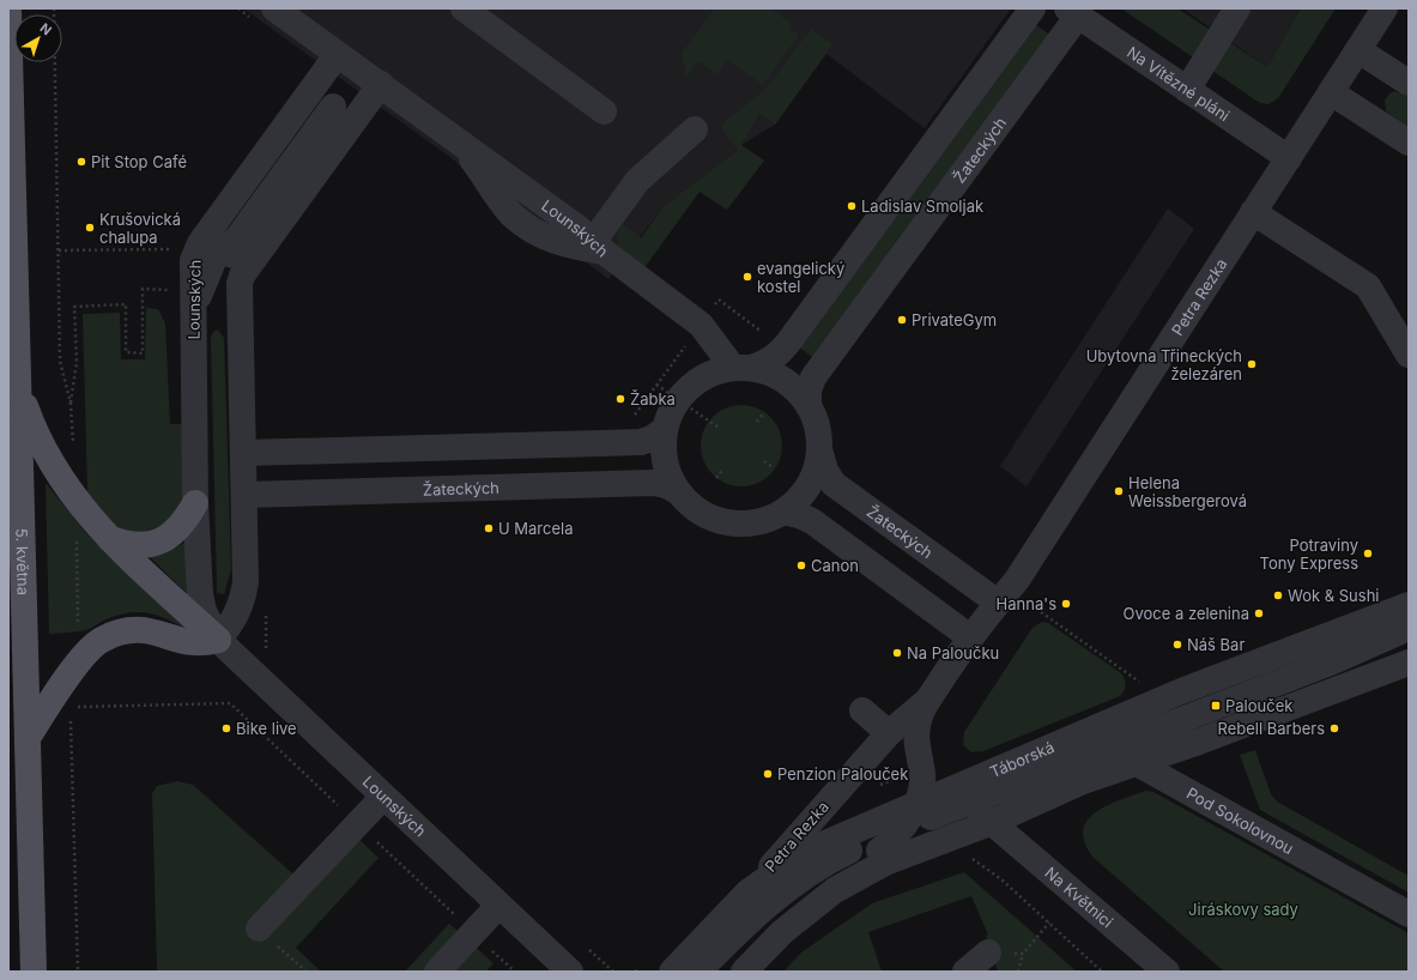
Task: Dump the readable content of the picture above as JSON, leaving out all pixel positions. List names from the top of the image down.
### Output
{
  "streets": {
    "main road": ["5. května"],
    "street": [
      "Na Vítězné pláni",
      "Žateckých",
      "Lounských",
      "Petra Rezka",
      "Táborská",
      "Pod Sokolovnou",
      "Na Květnici"
    ]
  },
  "crossings": [
    ["Na Vítězné pláni", "Žateckých"],
    ["Na Vítězné pláni", "Petra Rezka"],
    ["Žateckých", "Lounských"],
    ["Žateckých", "Petra Rezka"],
    ["Petra Rezka", "Táborská"],
    ["Táborská", "Pod Sokolovnou"],
    ["Táborská", "Na Květnici"]
  ],
  "parks": ["Jiráskovy sady"],
  "places": {
    "other": [
      "Pit Stop Café",
      "Ladislav Smoljak",
      "Krušovická chalupa",
      "evangelický kostel",
      "PrivateGym",
      "Ubytovna Třineckých železáren",
      "Žabka",
      "Helena Weissbergerová",
      "U Marcela",
      "Potraviny Tony Express",
      "Canon",
      "Wok & Sushi",
      "Hanna's",
      "Ovoce a zelenina",
      "Náš Bar",
      "Na Paloučku",
      "Bike live",
      "Rebell Barbers",
      "Penzion Palouček"
    ],
    "transit": ["Palouček"]
  },
  "north": "top right"
}
